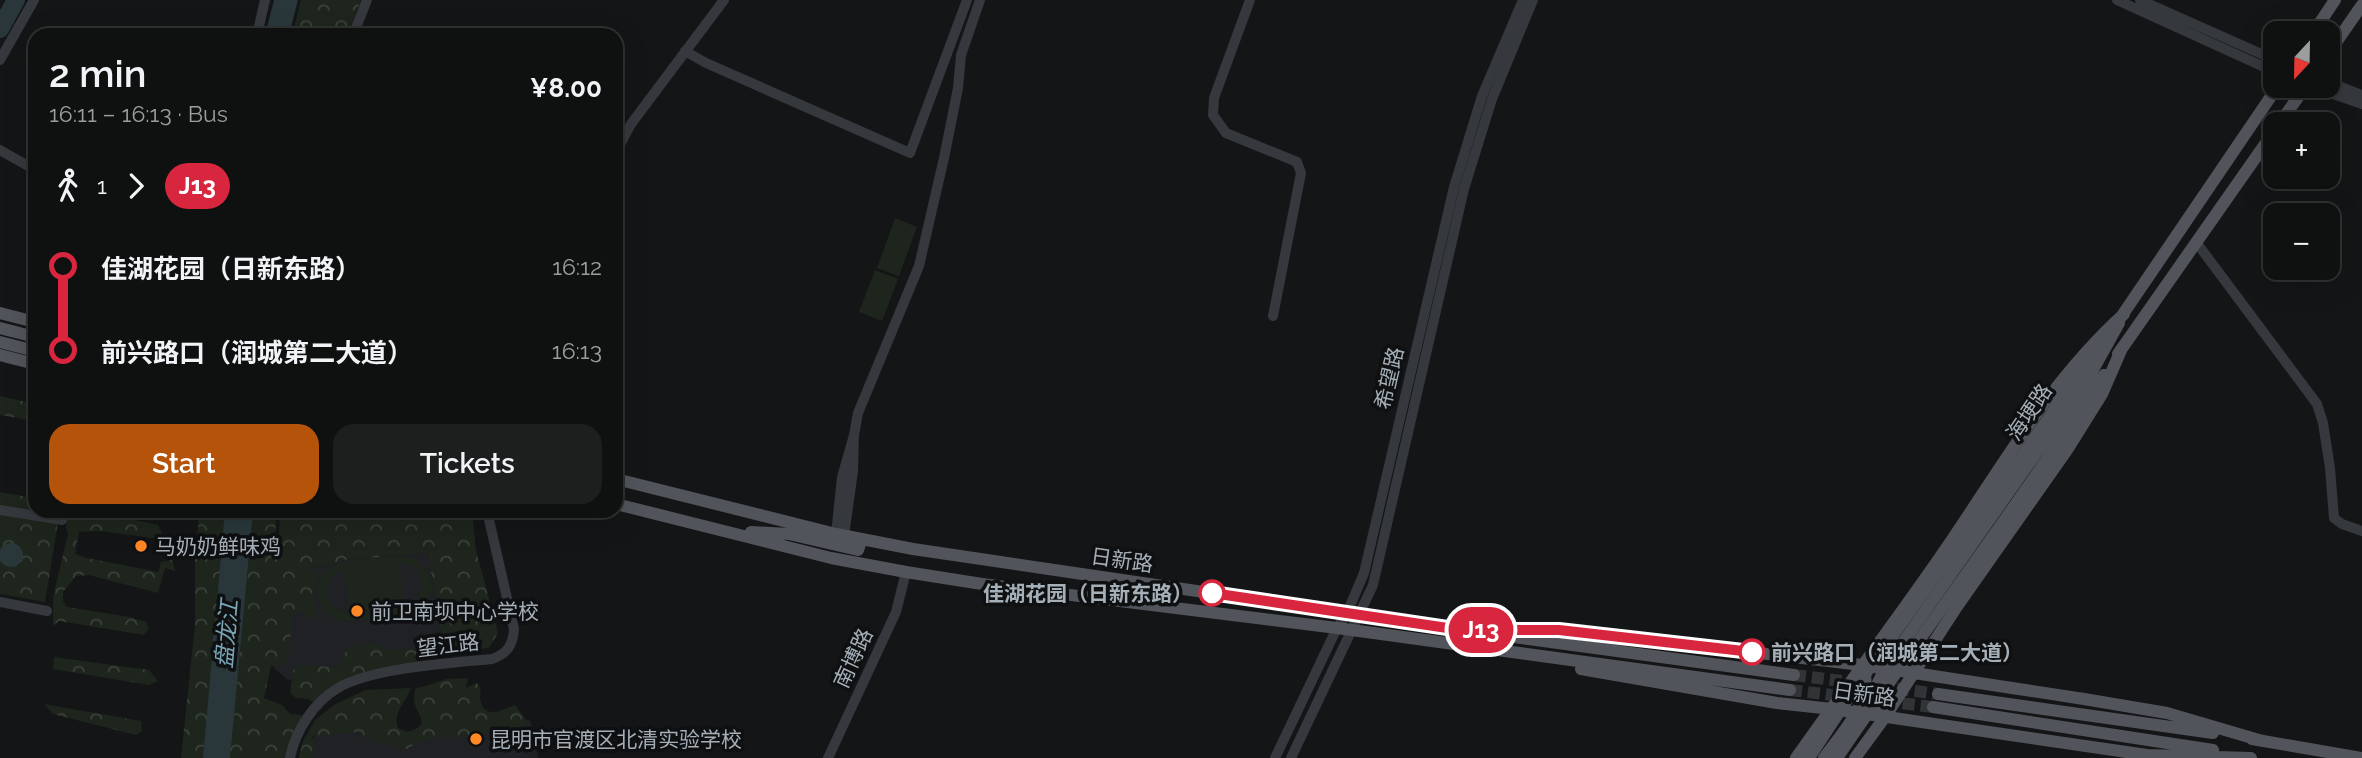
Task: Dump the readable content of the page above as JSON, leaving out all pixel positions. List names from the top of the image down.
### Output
{
  "streets": {
    "main road": ["海埂路", "日新路"],
    "street": ["希望路", "望江路", "南博路"]
  },
  "crossings": [
    ["希望路", "日新路"],
    ["日新路", "南博路"]
  ],
  "water": ["盘龙江"],
  "places": [
    "马奶奶鲜味鸡",
    "佳湖花园（日新东路）",
    "前卫南坝中心学校",
    "前兴路口（润城第二大道）",
    "昆明市官渡区北清实验学校"
  ],
  "lines": ["bus line J13"],
  "north": "bottom",
  "page": {
    "on_map": "J13",
    "map_buttons": ["+", "−"],
    "heading": ["2 min", "16:11 – 16:13 · Bus", "¥8.00"],
    "legs": ["1", "J13"],
    "list": [
      {
        "name": "佳湖花园（日新东路）",
        "value": "16:12"
      },
      {
        "name": "前兴路口（润城第二大道）",
        "value": "16:13"
      }
    ],
    "buttons": ["Start", "Tickets"]
  }
}
